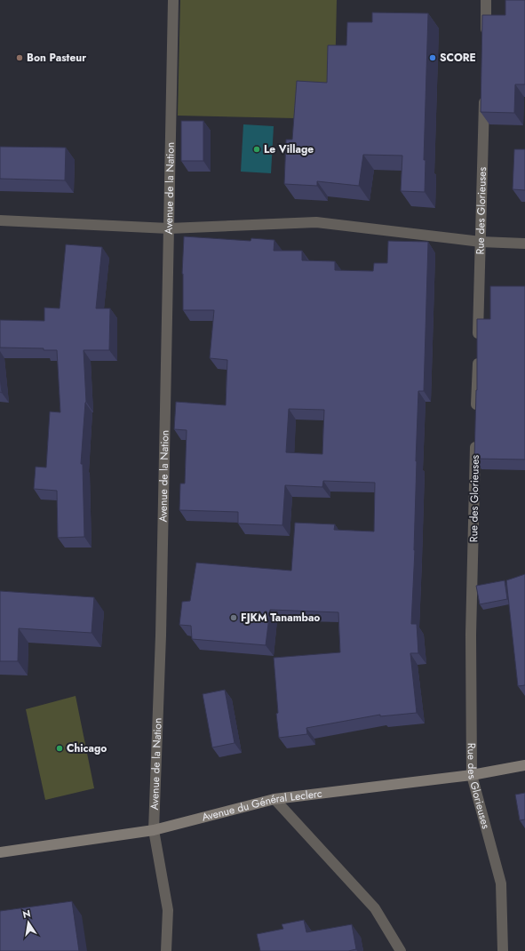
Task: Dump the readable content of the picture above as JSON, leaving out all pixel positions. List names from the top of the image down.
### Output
{
  "streets": {
    "main road": ["Avenue du Général Leclerc"],
    "street": ["Avenue de la Nation", "Rue des Glorieuses"]
  },
  "crossings": [
    ["Avenue de la Nation", "Avenue du Général Leclerc"],
    ["Rue des Glorieuses", "Avenue du Général Leclerc"]
  ],
  "places": [
    "Bon Pasteur",
    "SCORE",
    "Le Village",
    "FJKM Tanambao",
    "Chicago"
  ],
  "north": "top"
}
